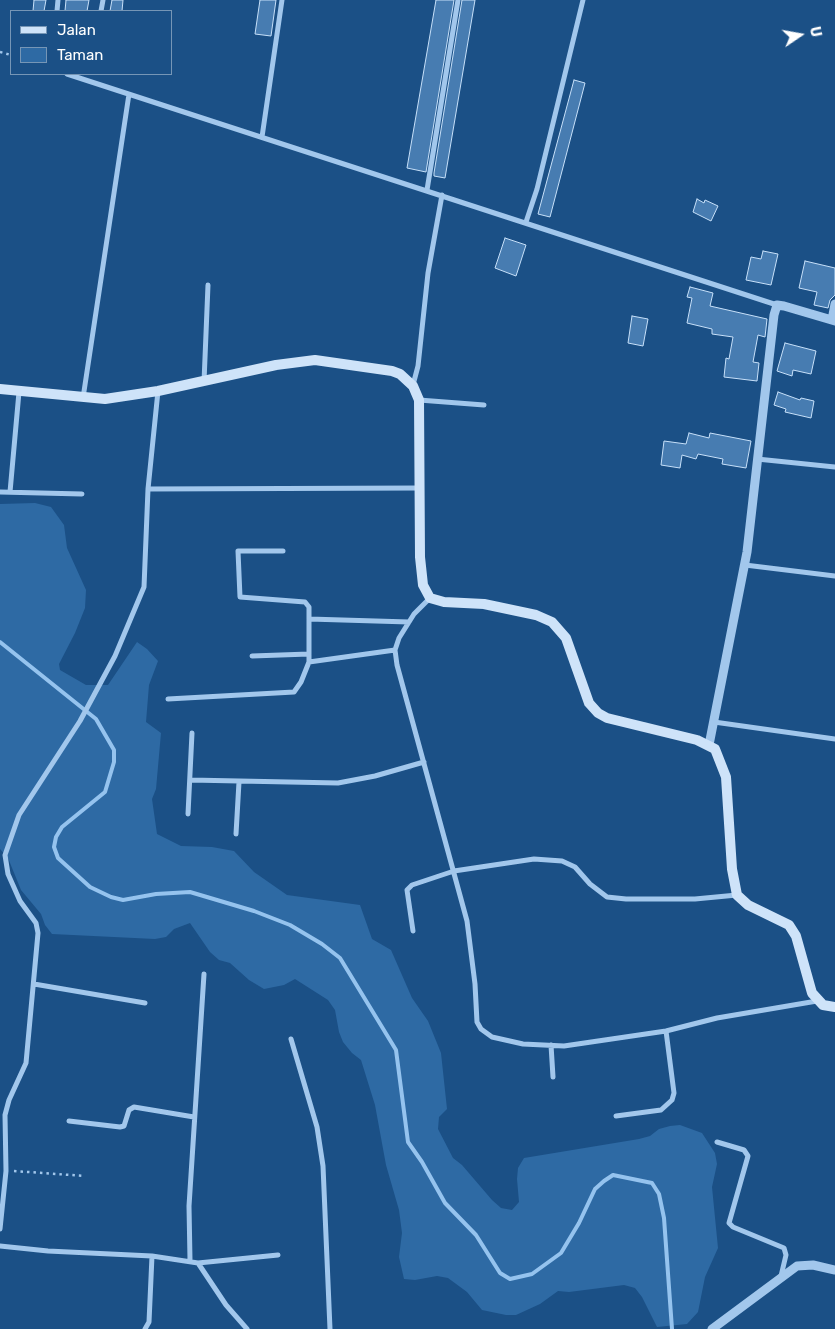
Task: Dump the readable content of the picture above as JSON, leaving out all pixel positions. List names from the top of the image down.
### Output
{
  "legend": ["Jalan", "Taman"],
  "north": "right"
}
